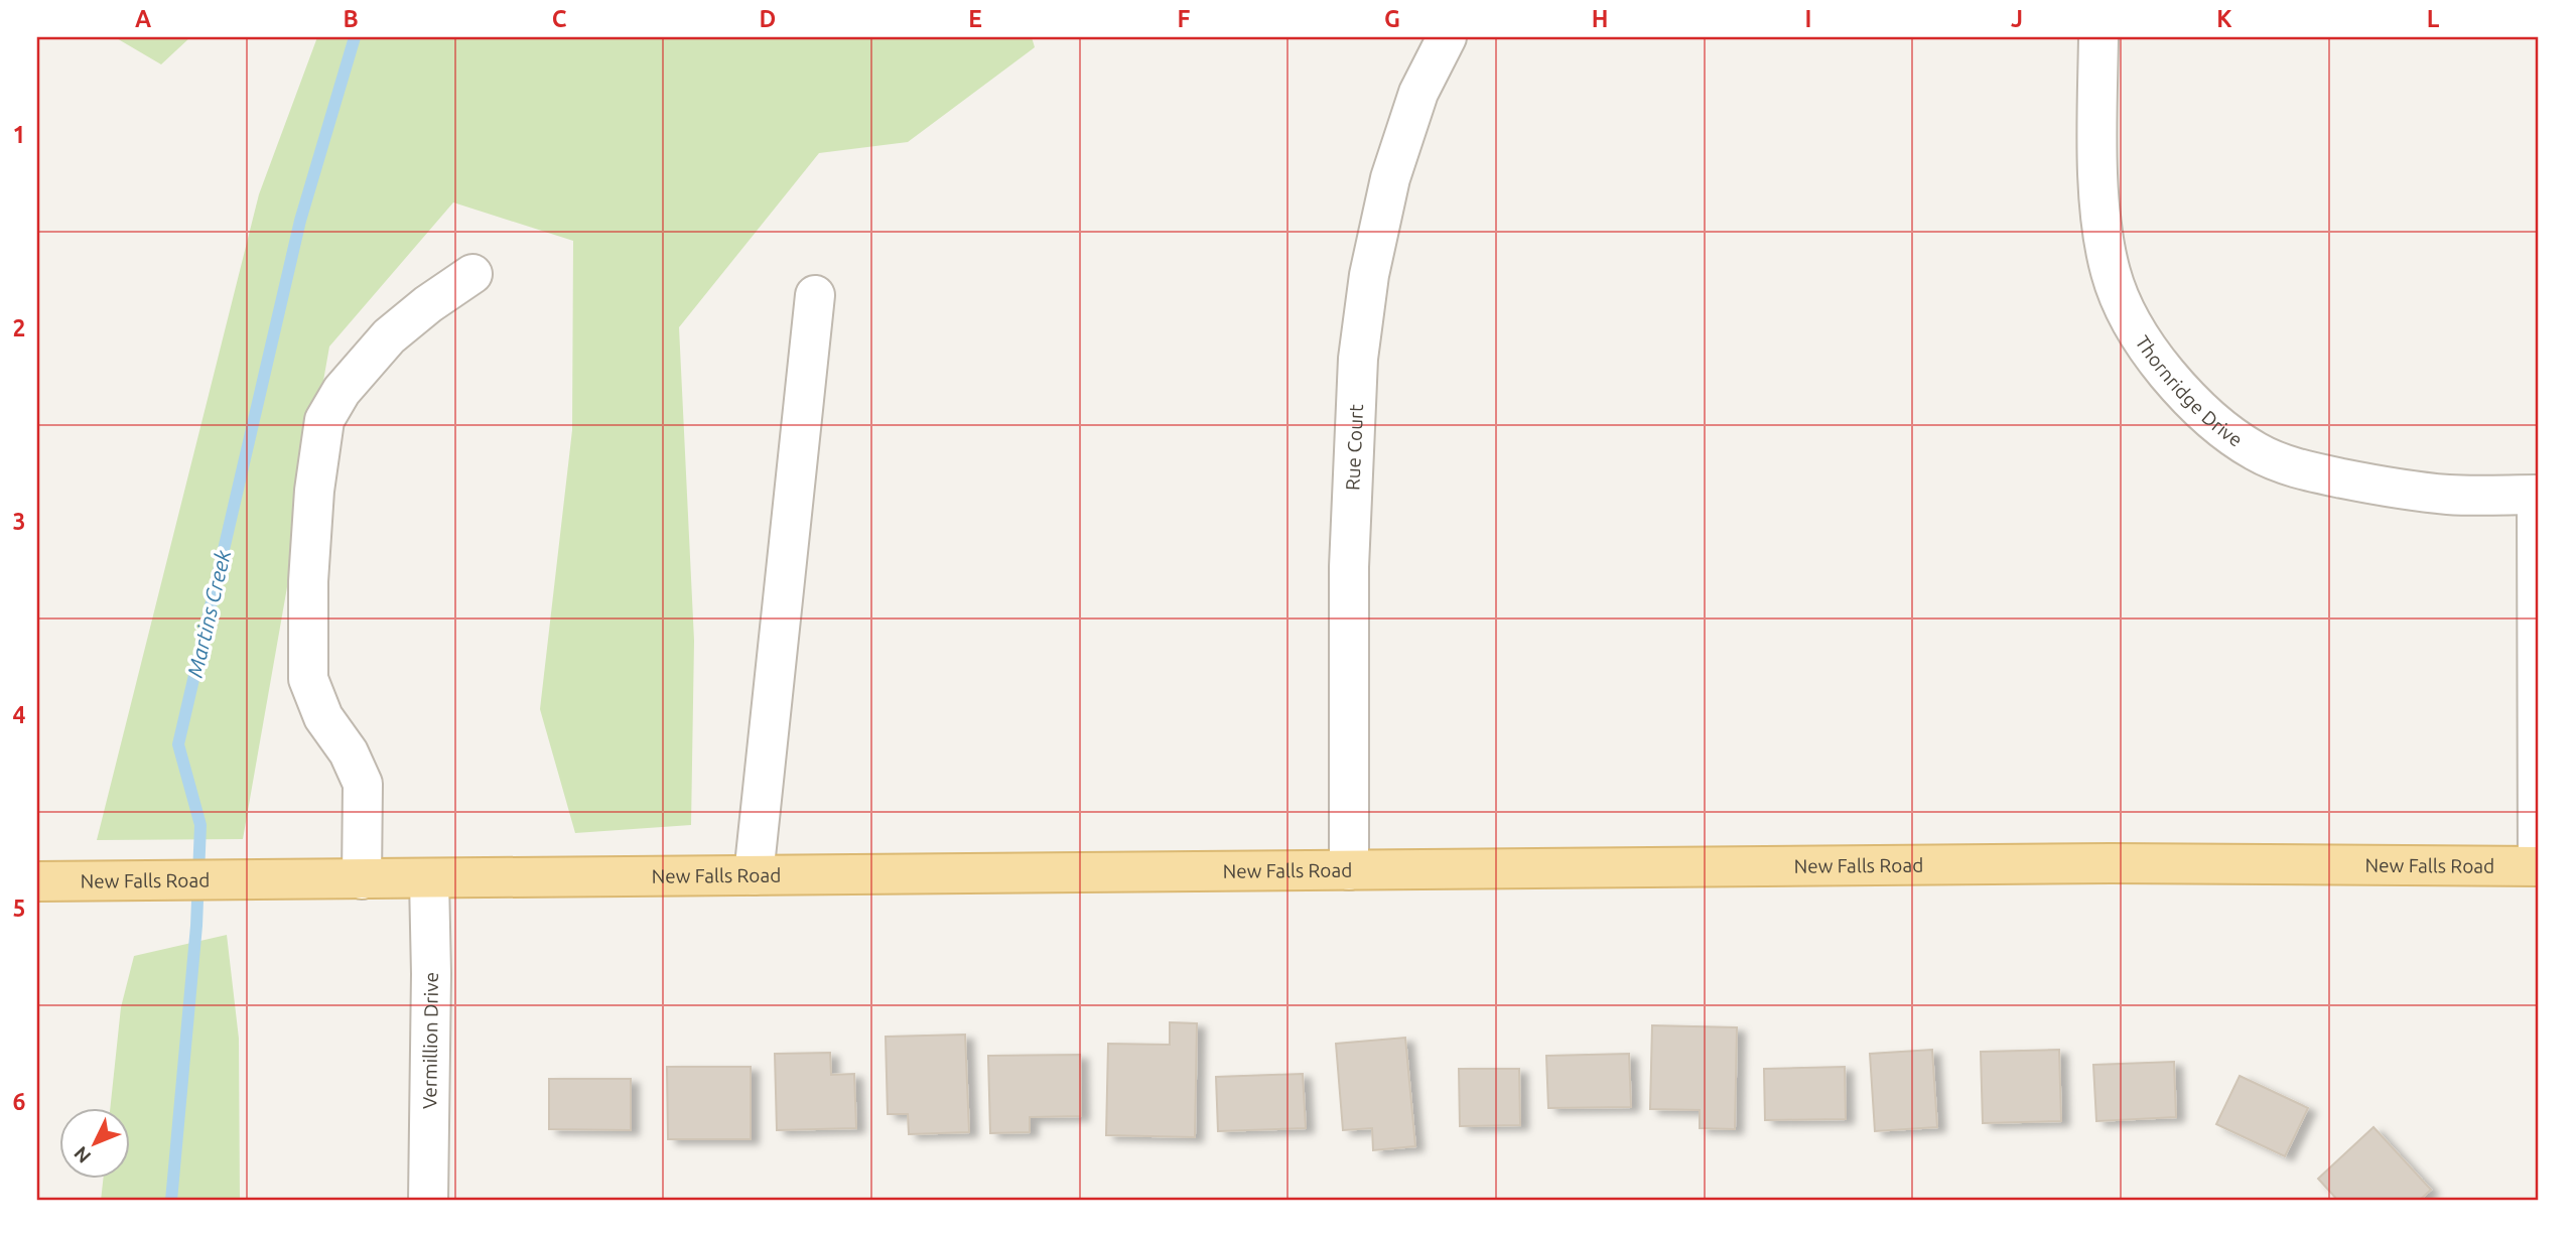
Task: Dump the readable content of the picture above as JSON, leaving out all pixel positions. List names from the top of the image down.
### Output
{
  "streets": {
    "main road": ["New Falls Road"],
    "street": ["Thornridge Drive", "Rue Court", "Vermillion Drive"]
  },
  "crossings": [
    ["Rue Court", "New Falls Road"],
    ["New Falls Road", "Vermillion Drive"]
  ],
  "water": ["Martins Creek"],
  "north": "bottom left",
  "grid": {
    "columns": [
      "A",
      "B",
      "C",
      "D",
      "E",
      "F",
      "G",
      "H",
      "I",
      "J",
      "K",
      "L"
    ],
    "rows": [
      "1",
      "2",
      "3",
      "4",
      "5",
      "6"
    ]
  }
}
